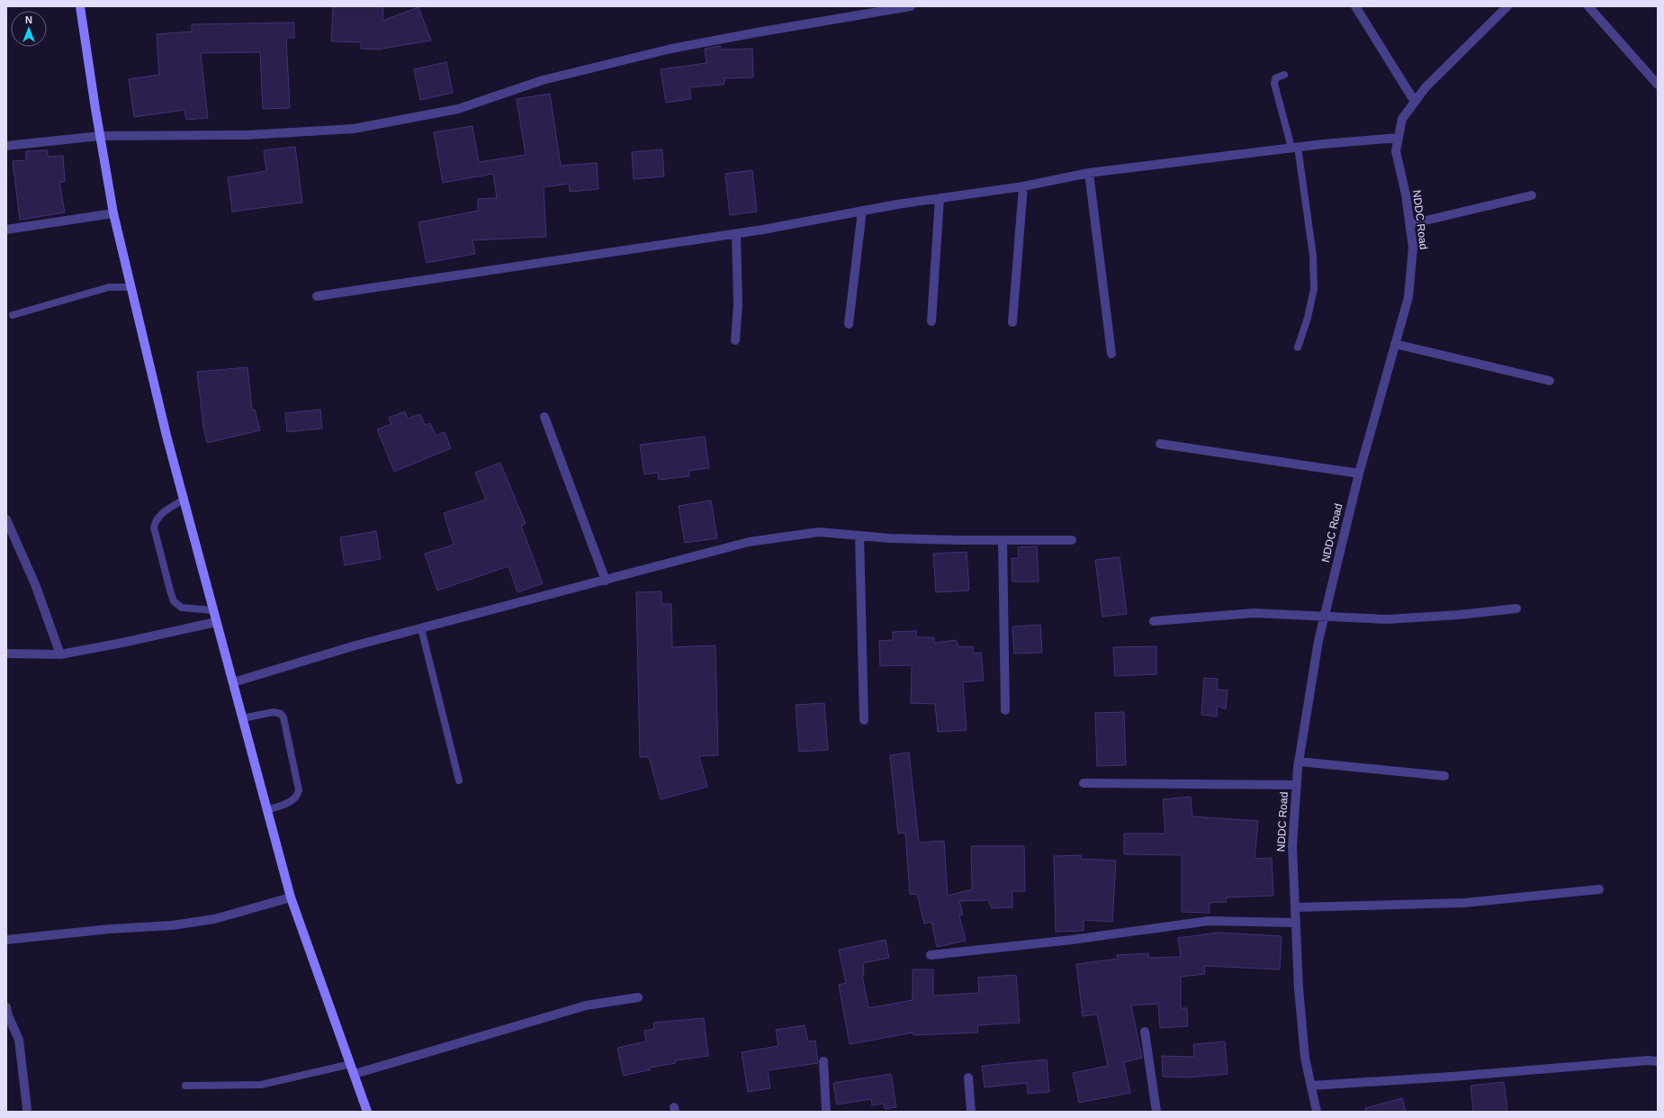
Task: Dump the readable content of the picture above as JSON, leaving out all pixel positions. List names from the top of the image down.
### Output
{
  "streets": {
    "street": ["NDDC Road"]
  },
  "north": "top"
}
